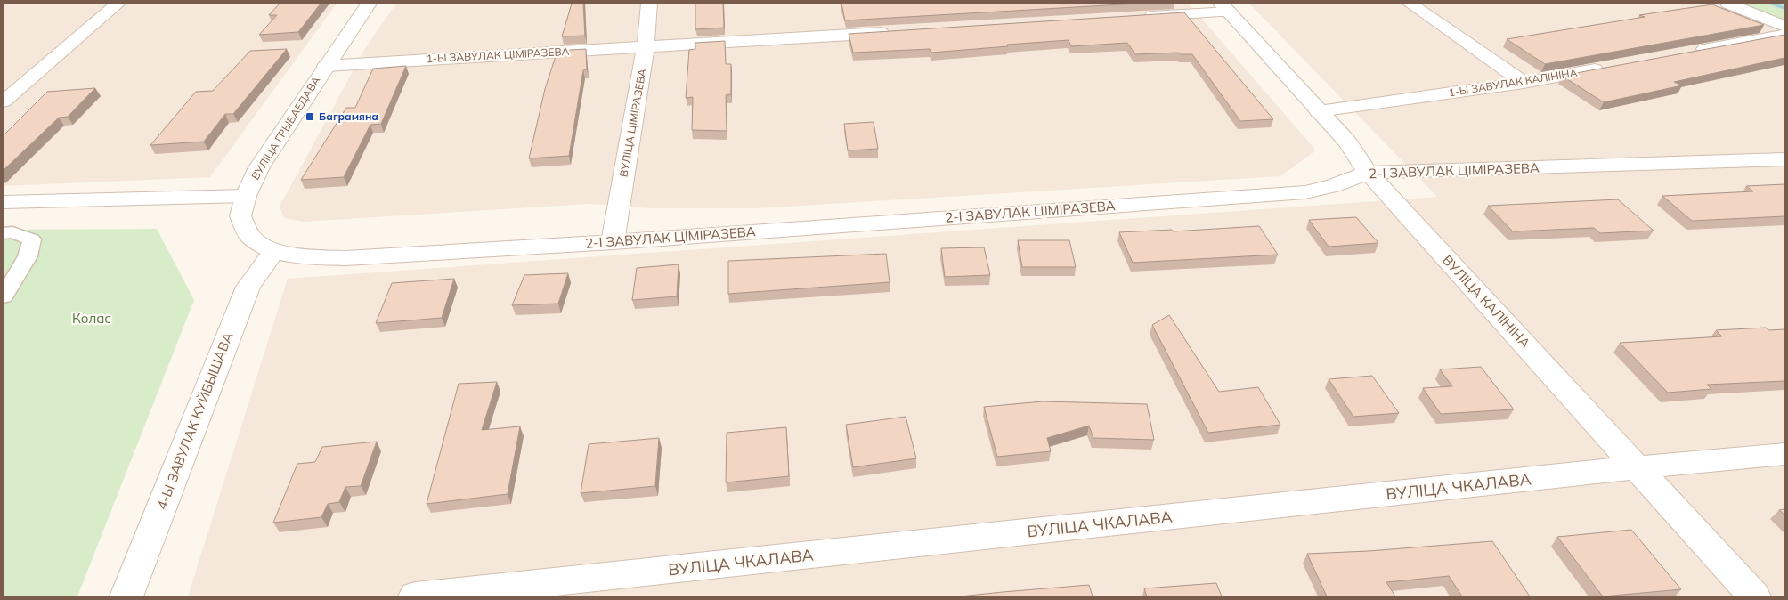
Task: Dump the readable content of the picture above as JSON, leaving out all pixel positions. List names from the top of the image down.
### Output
{
  "streets": {
    "street": [
      "1-Ы ЗАВУЛАК ЦІМІРАЗЕВА",
      "1-Ы ЗАВУЛАК КАЛІНІНА",
      "ВУЛІЦА ЦІМІРАЗЕВА",
      "ВУЛІЦА ГРЫБАЕДАВА",
      "2-І ЗАВУЛАК ЦІМІРАЗЕВА",
      "ВУЛІЦА КАЛІНІНА",
      "4-Ы ЗАВУЛАК КУЙБЫШАВА",
      "ВУЛІЦА ЧКАЛАВА"
    ]
  },
  "crossings": [
    ["1-Ы ЗАВУЛАК ЦІМІРАЗЕВА", "ВУЛІЦА ЦІМІРАЗЕВА"],
    ["1-Ы ЗАВУЛАК ЦІМІРАЗЕВА", "ВУЛІЦА ГРЫБАЕДАВА"],
    ["1-Ы ЗАВУЛАК КАЛІНІНА", "ВУЛІЦА КАЛІНІНА"],
    ["ВУЛІЦА ЦІМІРАЗЕВА", "2-І ЗАВУЛАК ЦІМІРАЗЕВА"],
    ["ВУЛІЦА ГРЫБАЕДАВА", "2-І ЗАВУЛАК ЦІМІРАЗЕВА"],
    ["ВУЛІЦА ГРЫБАЕДАВА", "4-Ы ЗАВУЛАК КУЙБЫШАВА"],
    ["2-І ЗАВУЛАК ЦІМІРАЗЕВА", "ВУЛІЦА КАЛІНІНА"],
    ["2-І ЗАВУЛАК ЦІМІРАЗЕВА", "4-Ы ЗАВУЛАК КУЙБЫШАВА"],
    ["ВУЛІЦА КАЛІНІНА", "ВУЛІЦА ЧКАЛАВА"]
  ],
  "parks": ["Колас"],
  "places": {
    "transit": ["Баграмяна"]
  }
}
